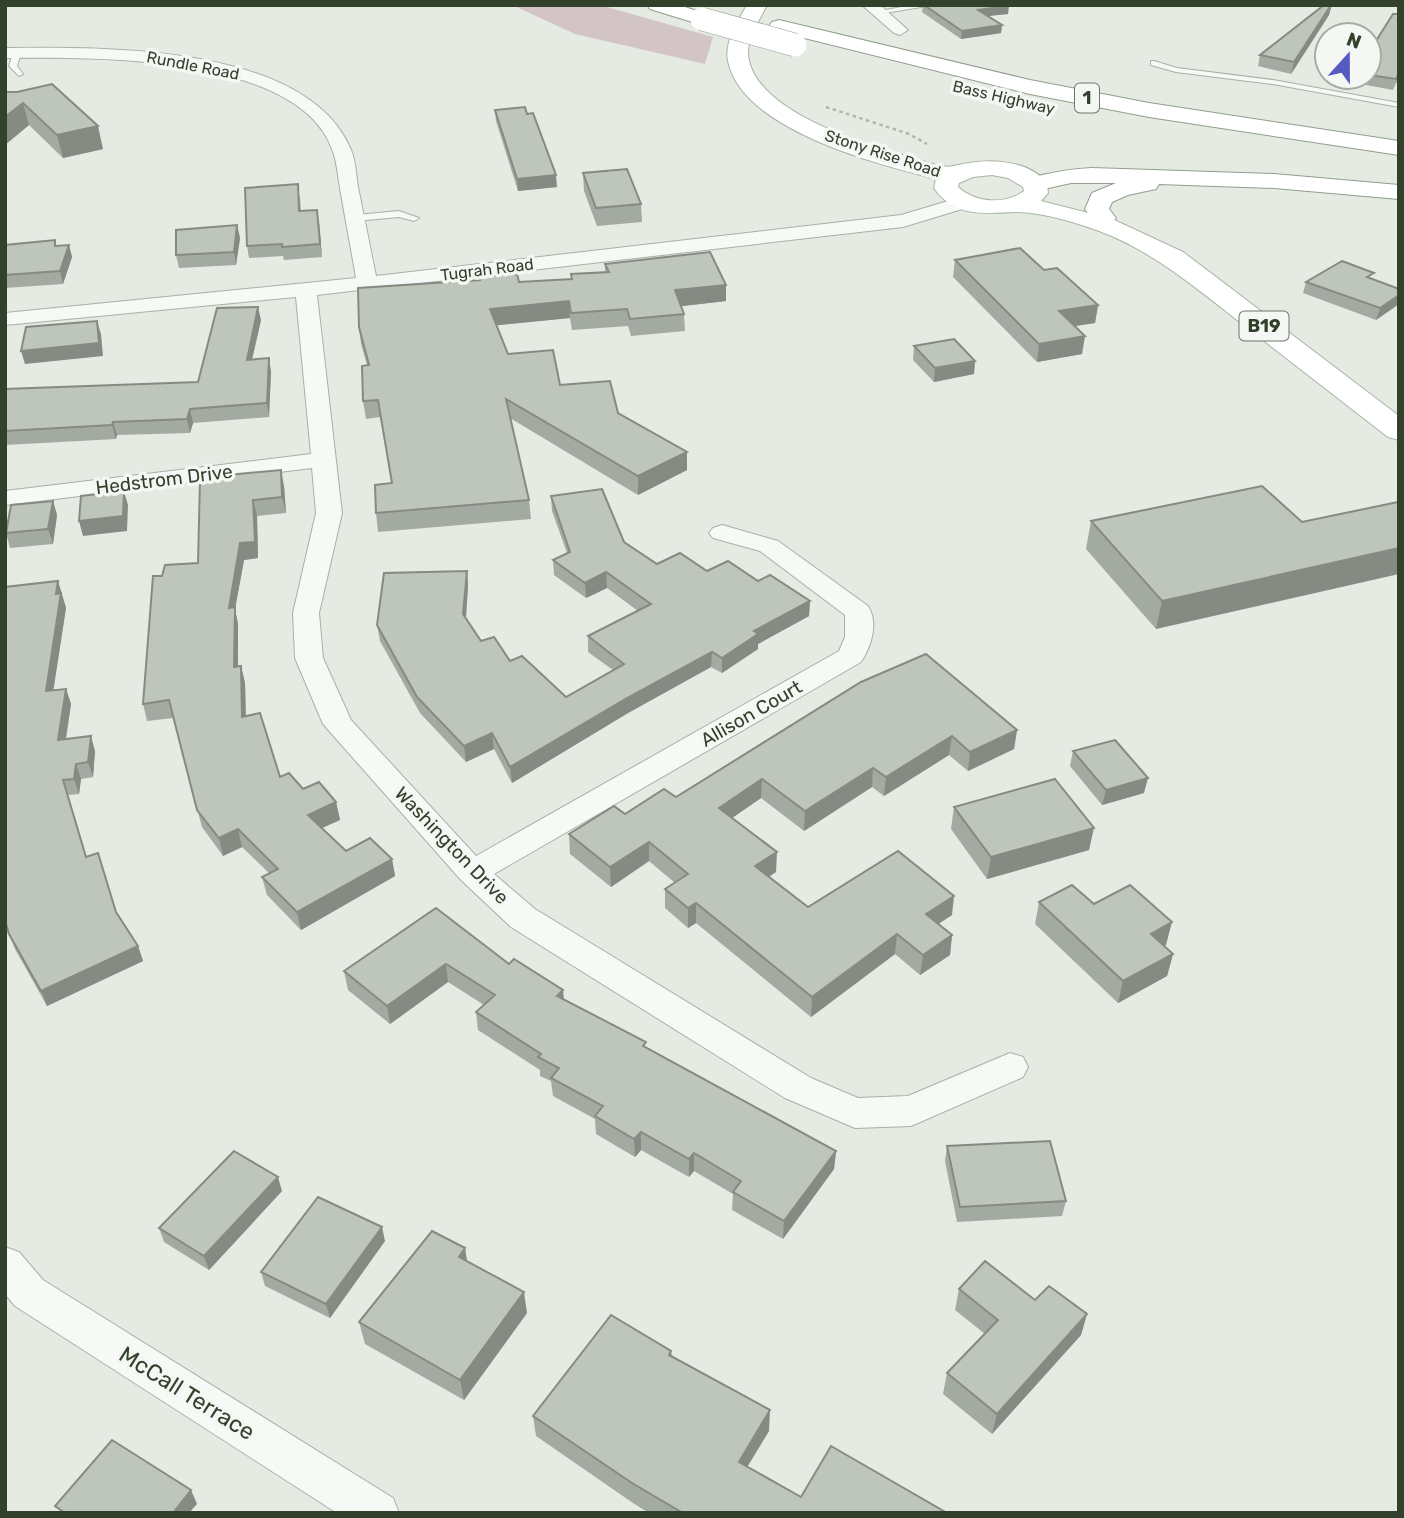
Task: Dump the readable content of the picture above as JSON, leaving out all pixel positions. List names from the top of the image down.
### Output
{
  "streets": {
    "main road": [
      "Bass Highway",
      "1",
      "Stony Rise Road",
      "B19"
    ],
    "street": [
      "Rundle Road",
      "Tugrah Road",
      "Hedstrom Drive",
      "Allison Court",
      "Washington Drive",
      "McCall Terrace"
    ]
  },
  "crossings": [
    ["Rundle Road", "Tugrah Road"],
    ["Stony Rise Road", "B19"],
    ["Tugrah Road", "B19"],
    ["Tugrah Road", "Washington Drive"],
    ["Hedstrom Drive", "Washington Drive"],
    ["Allison Court", "Washington Drive"]
  ],
  "north": "top"
}
